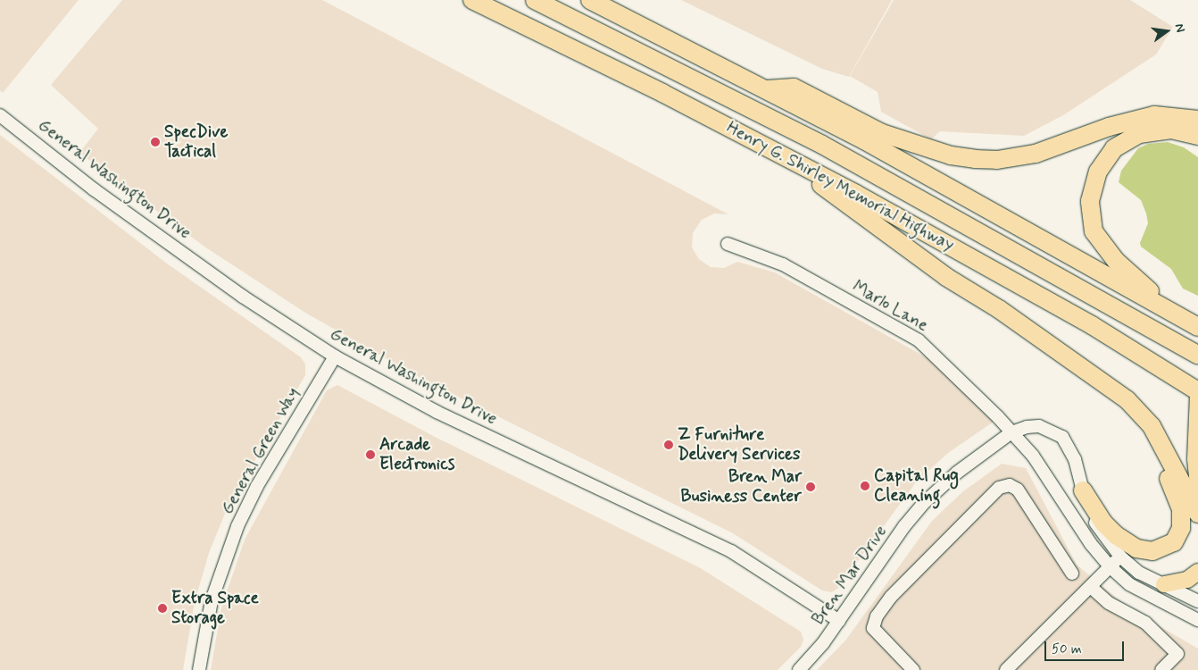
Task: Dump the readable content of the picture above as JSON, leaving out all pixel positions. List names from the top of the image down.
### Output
{
  "streets": {
    "highway": ["Henry G. Shirley Memorial Highway"],
    "street": [
      "General Washington Drive",
      "Marlo Lane",
      "General Green Way",
      "Bren Mar Drive"
    ]
  },
  "crossings": [
    ["General Washington Drive", "General Green Way"],
    ["General Washington Drive", "Bren Mar Drive"],
    ["Marlo Lane", "Bren Mar Drive"]
  ],
  "places": [
    "SpecDive Tactical",
    "Z Furniture Delivery Services",
    "Arcade Electronics",
    "Capital Rug Cleaning",
    "Bren Mar Business Center",
    "Extra Space Storage"
  ],
  "scale_bar": "50 m",
  "north": "right"
}
